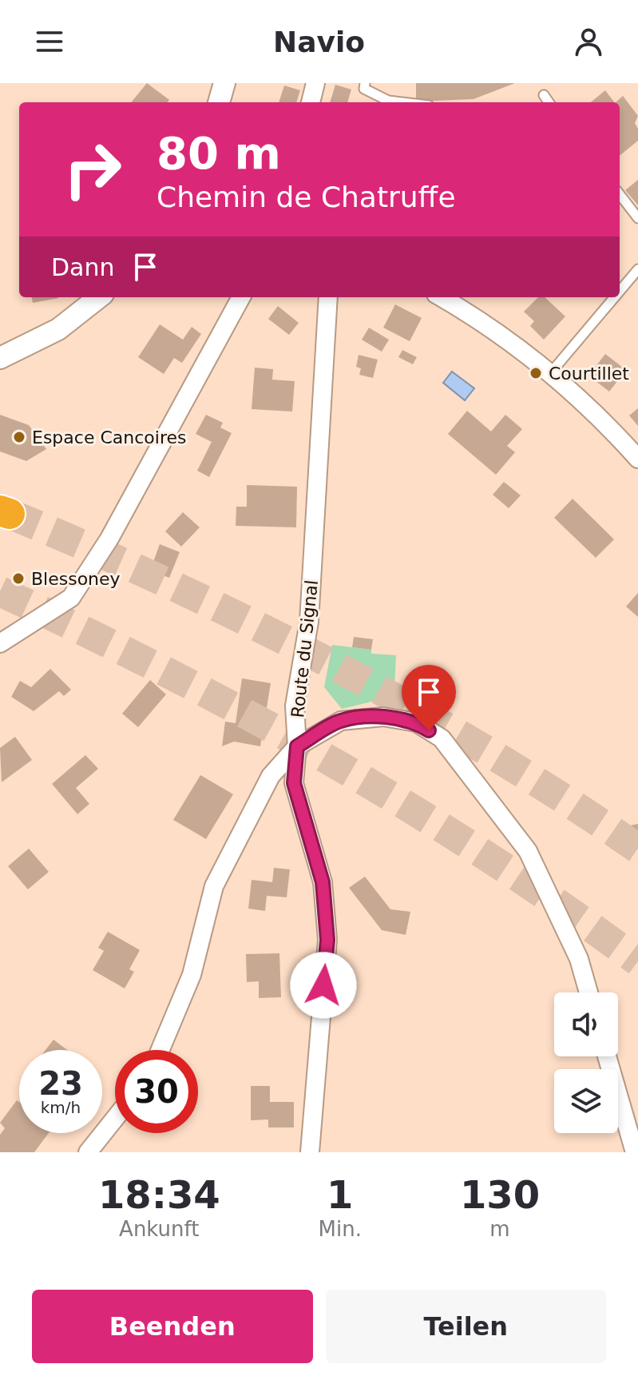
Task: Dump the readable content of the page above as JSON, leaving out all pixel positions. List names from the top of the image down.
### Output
{
  "streets": {
    "street": ["Route du Signal"]
  },
  "places": ["Courtillet", "Espace Cancoires", "Blessoney"],
  "page": {
    "header": "Navio",
    "turn": ["80 m", "Chemin de Chatruffe"],
    "then": "Dann",
    "speed": "23 km/h",
    "limit": "30",
    "eta": [
      "18:34",
      "Ankunft",
      "1",
      "Min.",
      "130",
      "m"
    ],
    "buttons": ["Beenden", "Teilen"]
  }
}
